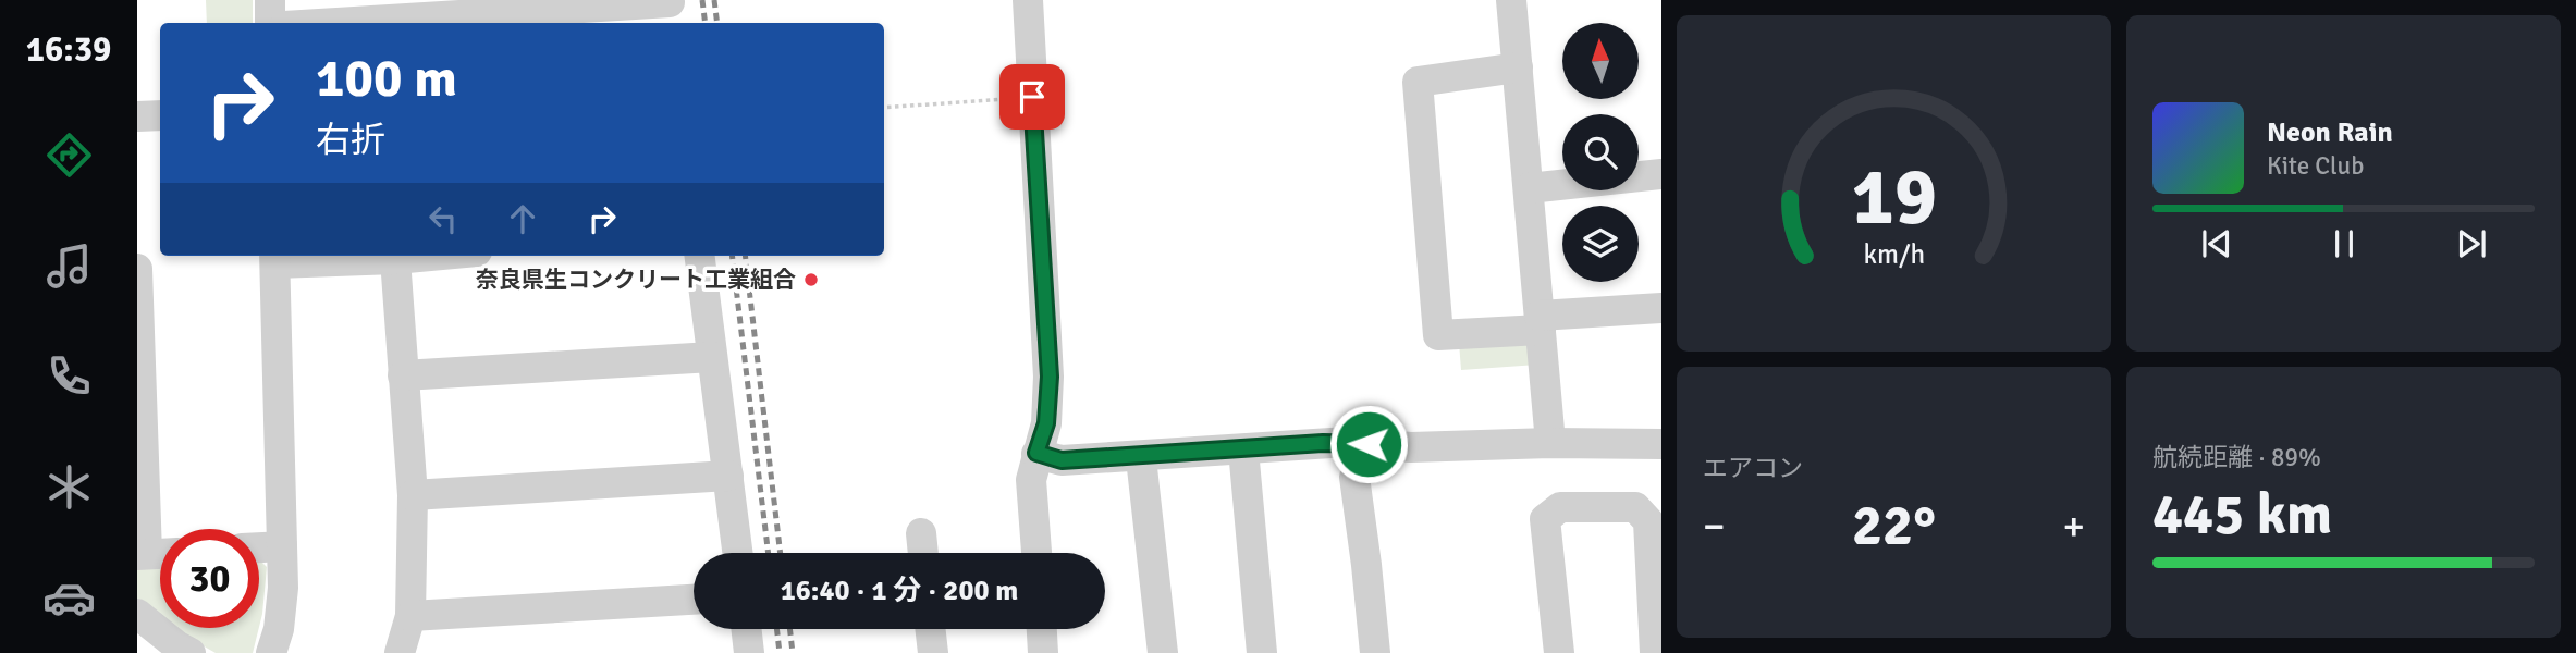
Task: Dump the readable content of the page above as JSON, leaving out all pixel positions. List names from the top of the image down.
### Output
{
  "places": ["奈良県生コンクリート工業組合"],
  "north": "top",
  "page": {
    "tabs": "16:39",
    "turn": ["100 m", "右折"],
    "song": ["Neon Rain", "Kite Club"],
    "tile": [
      "エアコン",
      ["航続距離 · 89%", "445 km"]
    ],
    "heat": ["−", "22°", "+"],
    "limit": "30",
    "trip": "16:40 · 1 分 · 200 m",
    "gauge": ["19", "km/h"]
  }
}
